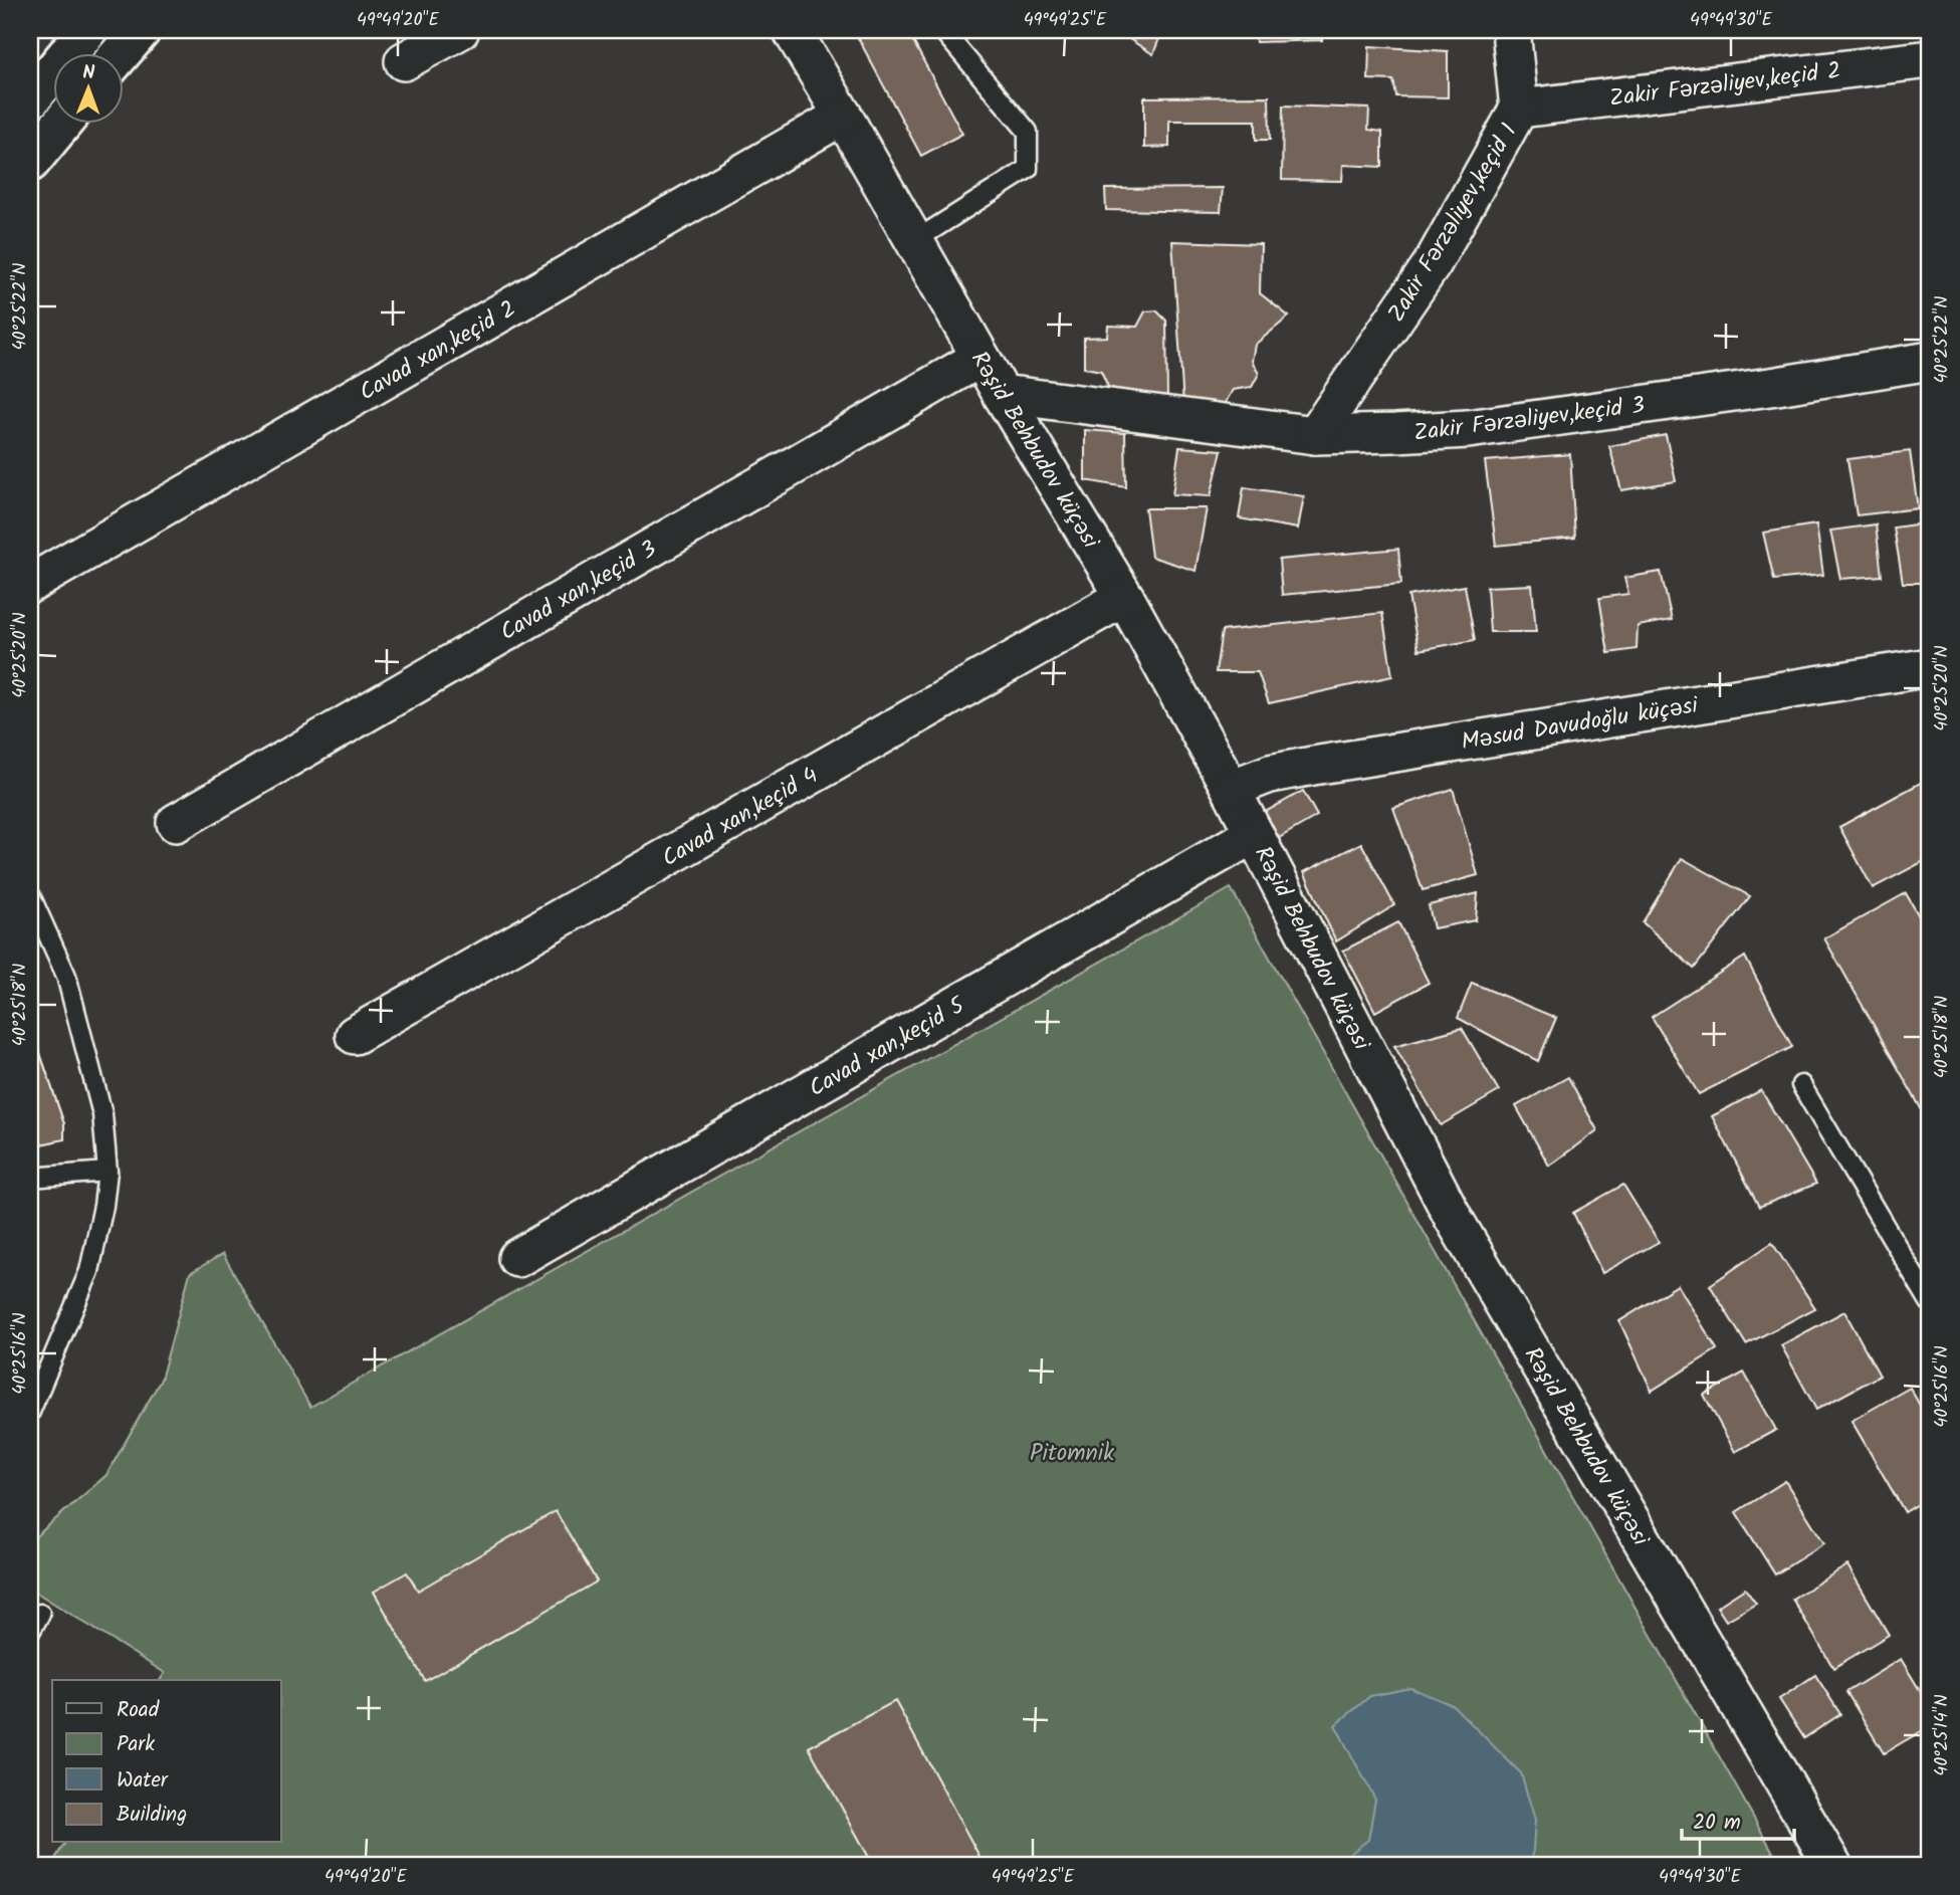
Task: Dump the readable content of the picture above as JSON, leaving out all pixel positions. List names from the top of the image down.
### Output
{
  "streets": {
    "street": [
      "Zakir Fərzəliyev,keçid 2",
      "Zakir Fərzəliyev,keçid 1",
      "Cavad xan,keçid 2",
      "Zakir Fərzəliyev,keçid 3",
      "Rəşid Behbudov küçəsi",
      "Cavad xan,keçid 3",
      "Məsud Davudoğlu küçəsi",
      "Cavad xan,keçid 4",
      "Cavad xan,keçid 5"
    ]
  },
  "crossings": [
    ["Zakir Fərzəliyev,keçid 2", "Zakir Fərzəliyev,keçid 1"],
    ["Zakir Fərzəliyev,keçid 1", "Zakir Fərzəliyev,keçid 3"],
    ["Cavad xan,keçid 2", "Rəşid Behbudov küçəsi"],
    ["Zakir Fərzəliyev,keçid 3", "Rəşid Behbudov küçəsi"],
    ["Rəşid Behbudov küçəsi", "Cavad xan,keçid 3"],
    ["Rəşid Behbudov küçəsi", "Məsud Davudoğlu küçəsi"],
    ["Rəşid Behbudov küçəsi", "Cavad xan,keçid 4"],
    ["Rəşid Behbudov küçəsi", "Cavad xan,keçid 5"]
  ],
  "parks": ["Pitomnik"],
  "legend": [
    "Road",
    "Park",
    "Water",
    "Building"
  ],
  "scale_bar": "20 m",
  "north": "top",
  "coordinates": [
    "49°49'20\"E",
    "49°49'25\"E",
    "49°49'30\"E",
    "40°25'22\"N",
    "40°25'20\"N",
    "40°25'18\"N",
    "40°25'16\"N",
    "40°25'14\"N"
  ]
}
